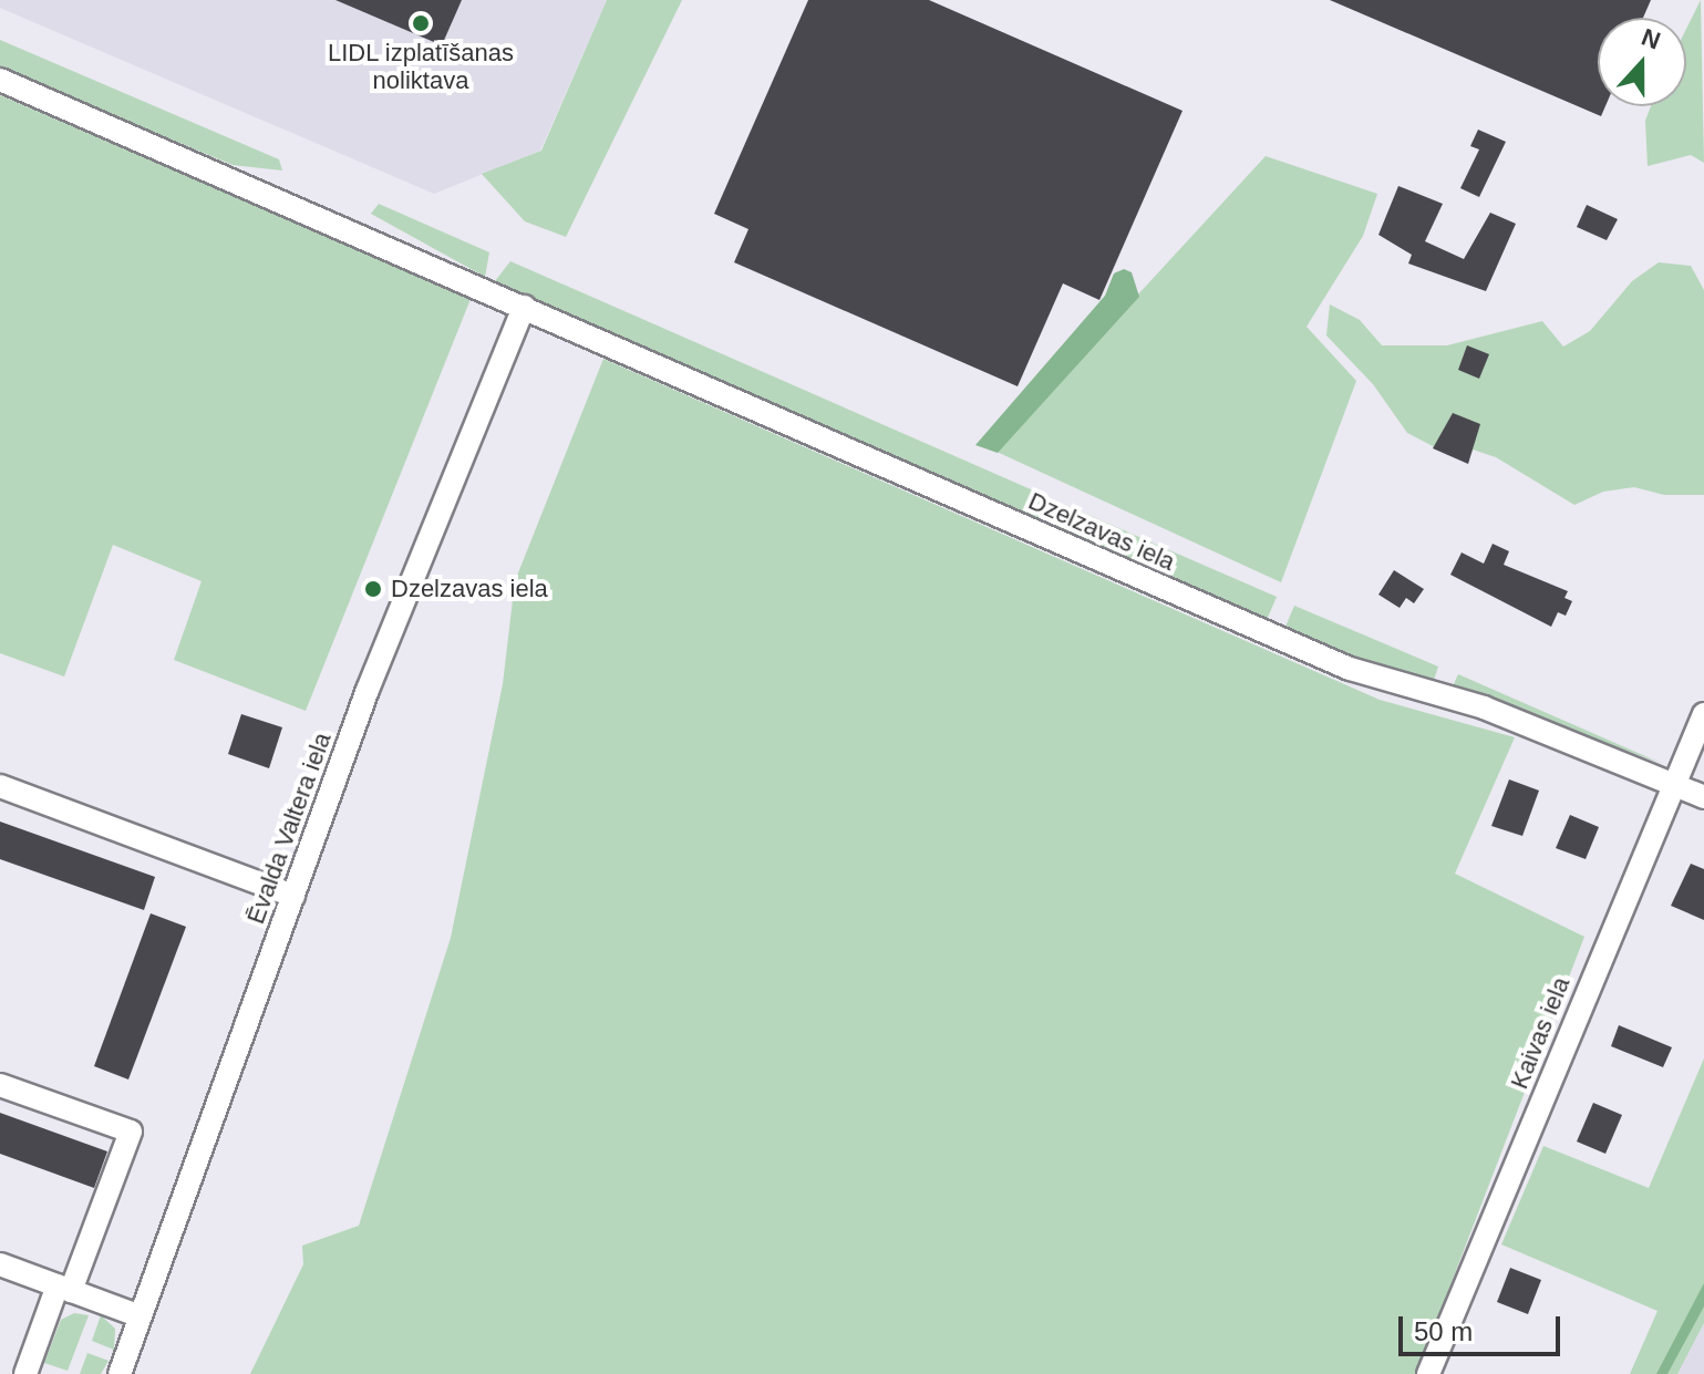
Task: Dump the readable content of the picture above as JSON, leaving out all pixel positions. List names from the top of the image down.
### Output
{
  "streets": {
    "street": ["Dzelzavas iela", "Ēvalda Valtera iela", "Kaivas iela"]
  },
  "crossings": [
    ["Dzelzavas iela", "Ēvalda Valtera iela"],
    ["Dzelzavas iela", "Kaivas iela"]
  ],
  "places": ["LIDL izplatīšanas noliktava", "Dzelzavas iela"],
  "scale_bar": "50 m",
  "north": "top"
}
